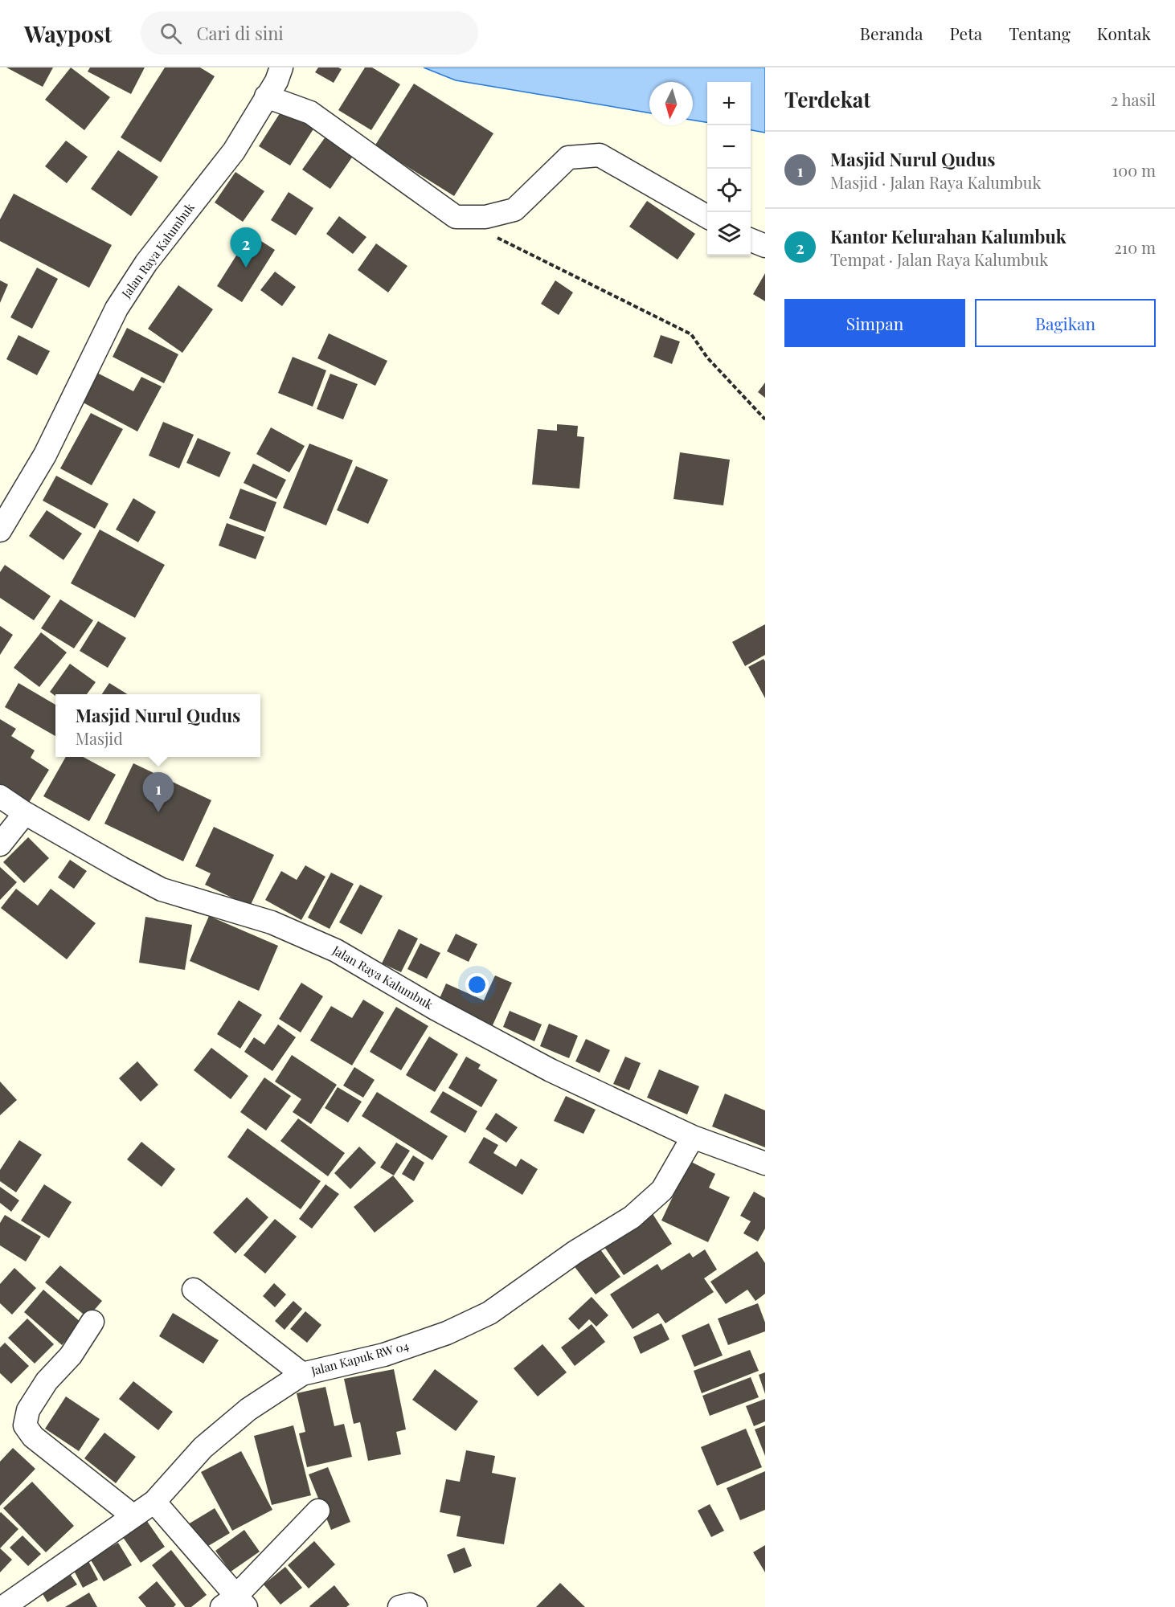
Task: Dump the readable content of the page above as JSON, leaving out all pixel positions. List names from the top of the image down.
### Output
{
  "streets": {
    "street": ["Jalan Raya Kalumbuk", "Jalan Kapuk RW 04"]
  },
  "crossings": [
    ["Jalan Raya Kalumbuk", "Jalan Kapuk RW 04"]
  ],
  "north": "bottom",
  "page": {
    "header": "Waypost",
    "search": "Cari di sini",
    "nav": [
      "Beranda",
      "Peta",
      "Tentang",
      "Kontak"
    ],
    "heading": ["Terdekat", "2 hasil"],
    "map_buttons": ["+", "−"],
    "list": [
      {
        "mark": "1",
        "name": "Masjid Nurul Qudus",
        "note": "Masjid · Jalan Raya Kalumbuk",
        "value": "100 m"
      },
      {
        "mark": "2",
        "name": "Kantor Kelurahan Kalumbuk",
        "note": "Tempat · Jalan Raya Kalumbuk",
        "value": "210 m"
      }
    ],
    "pins": ["2", "1"],
    "buttons": ["Simpan", "Bagikan"],
    "popup": ["Masjid Nurul Qudus", "Masjid"]
  }
}
